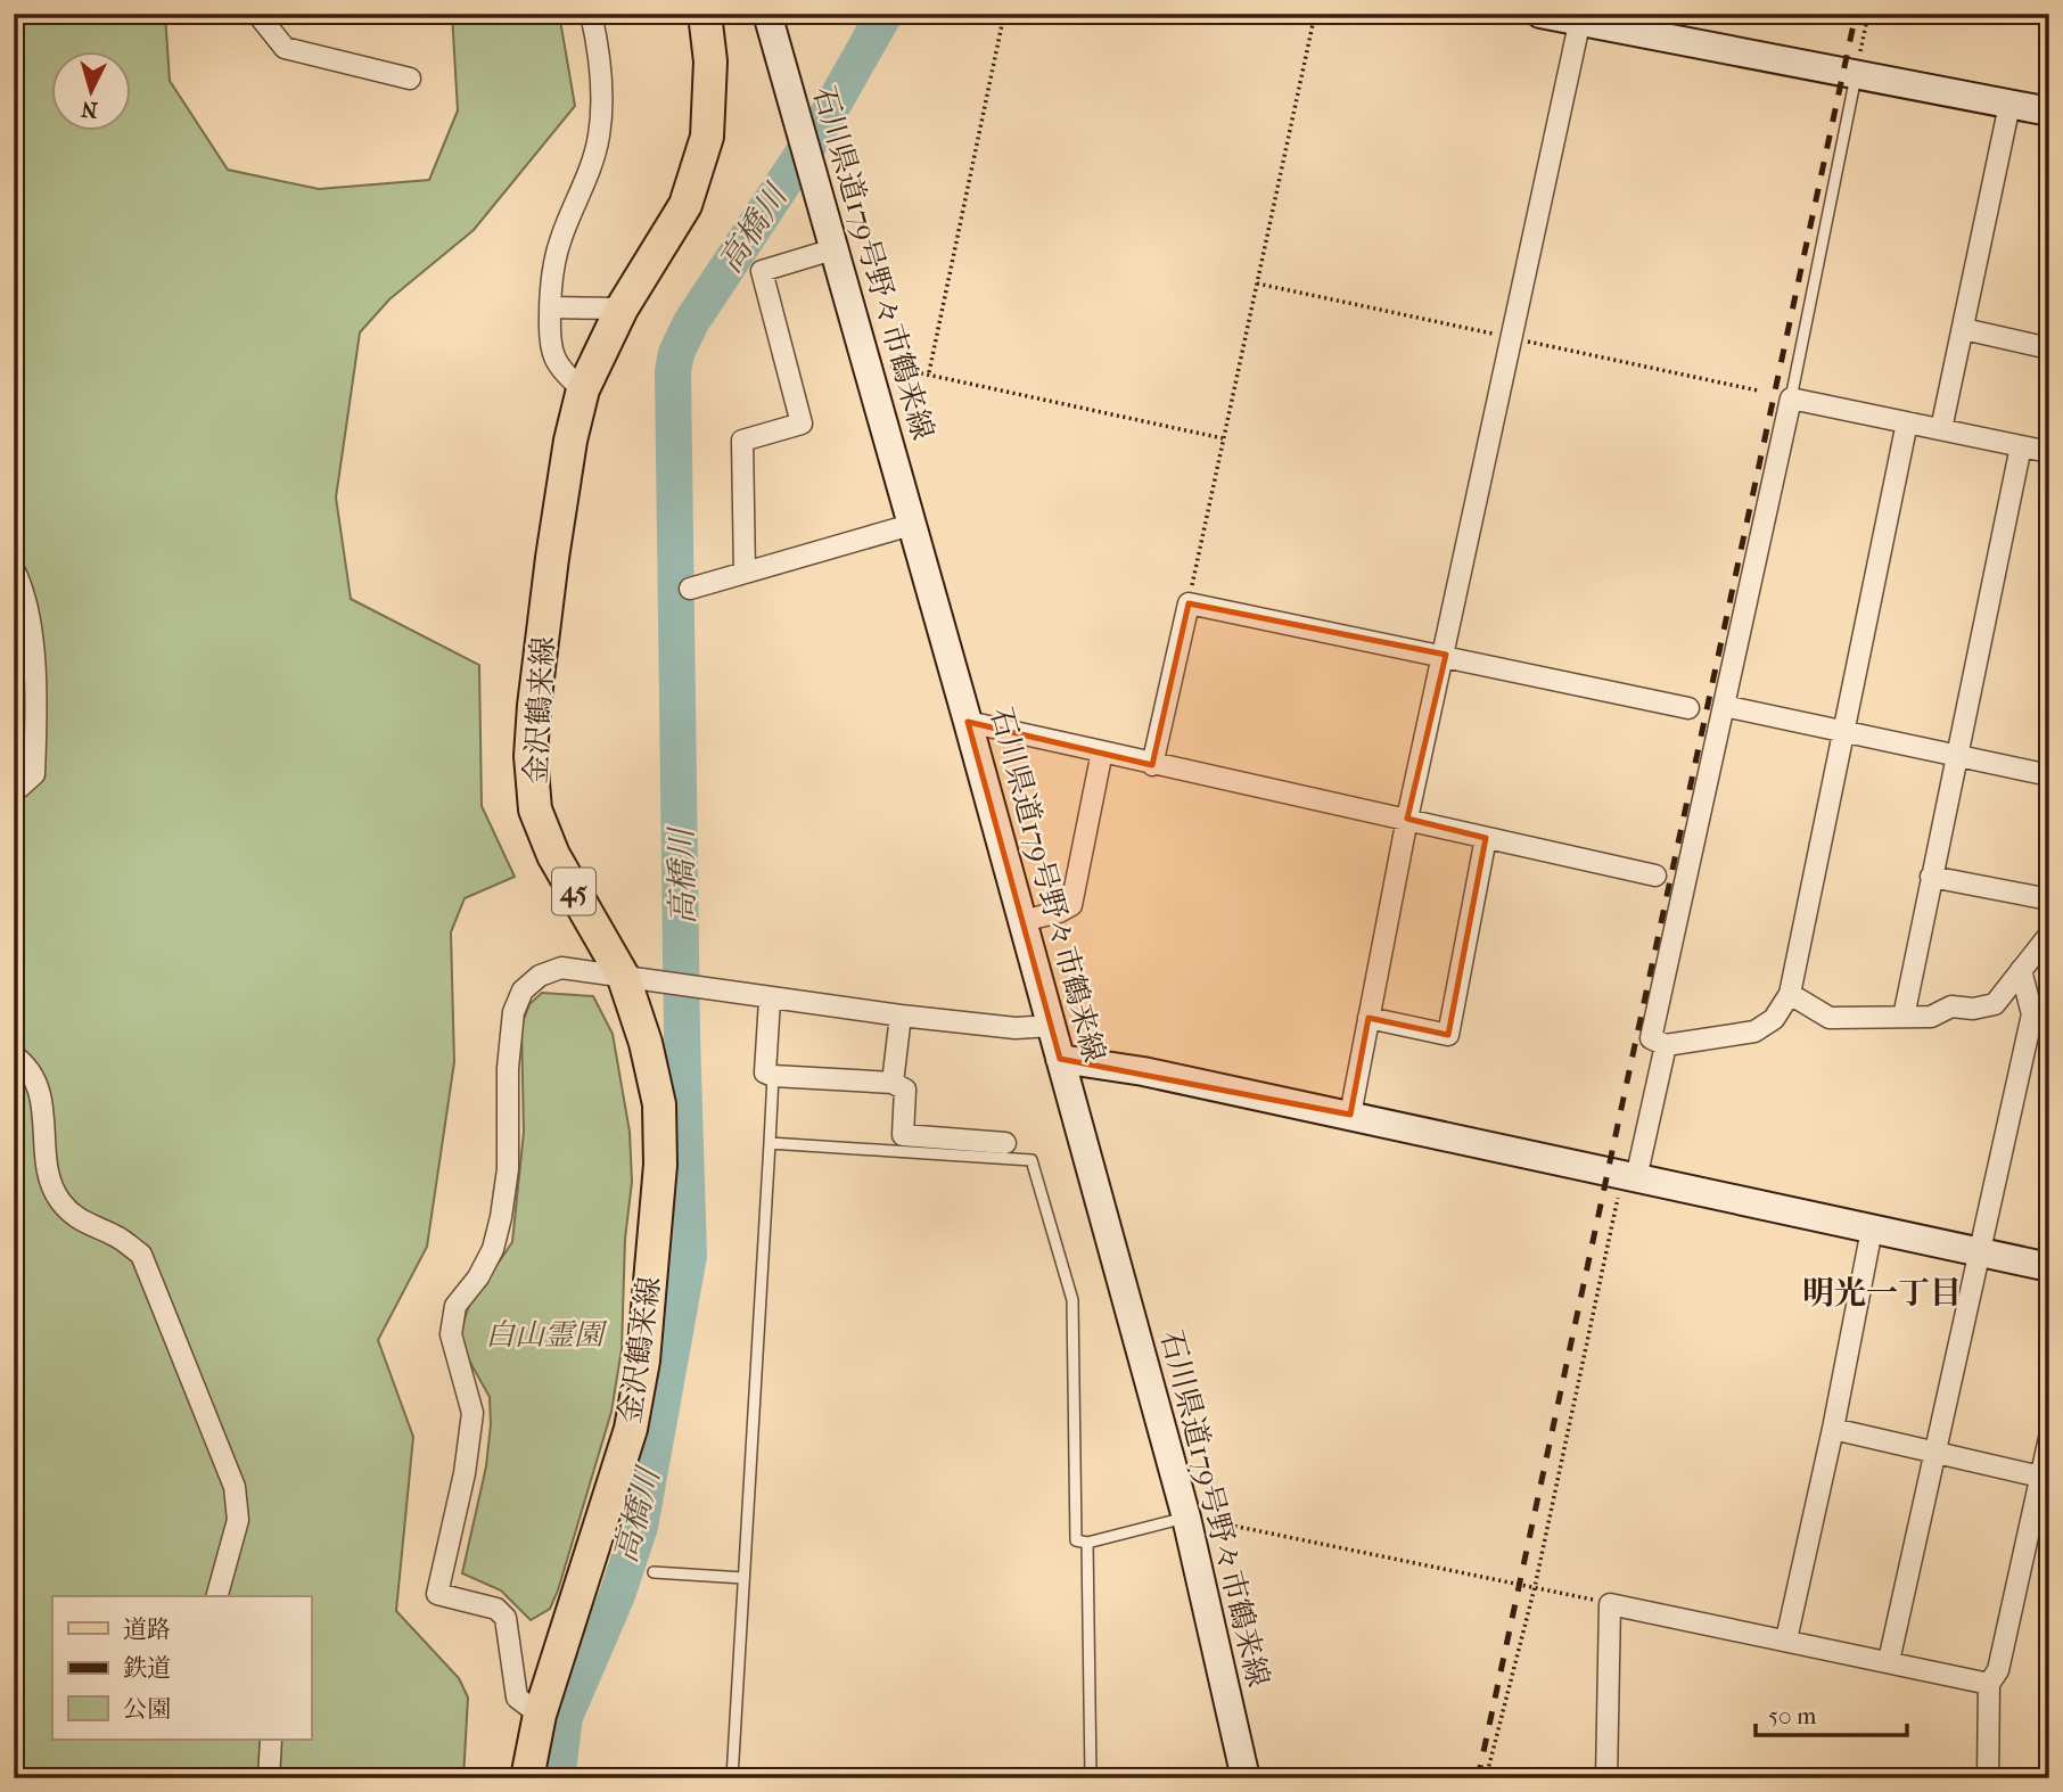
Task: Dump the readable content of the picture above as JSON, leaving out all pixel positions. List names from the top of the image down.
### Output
{
  "streets": {
    "main road": ["石川県道179号野々市鶴来線", "金沢鶴来線", "45"]
  },
  "districts": ["明光一丁目"],
  "water": ["高橋川"],
  "parks": ["白山霊園"],
  "legend": ["道路", "鉄道", "公園"],
  "scale_bar": "50 m",
  "north": "bottom"
}
